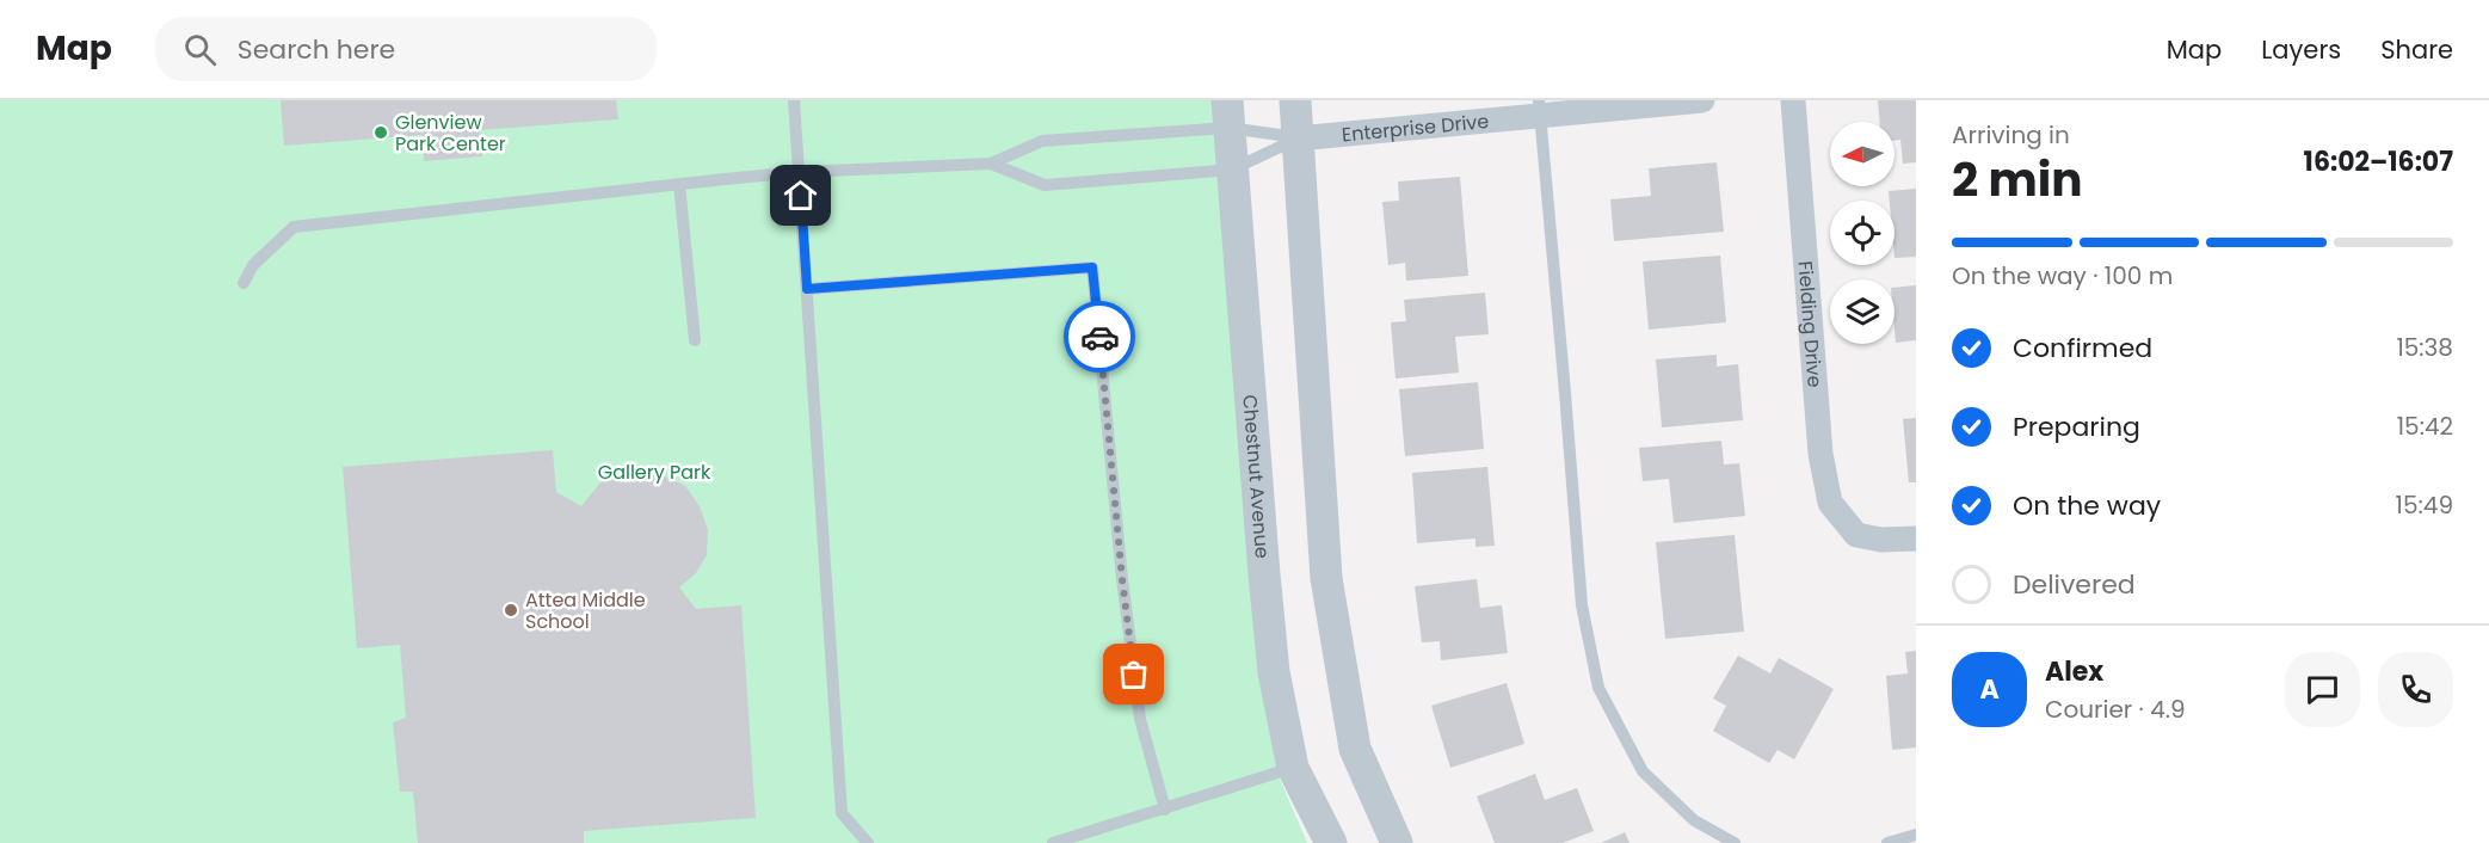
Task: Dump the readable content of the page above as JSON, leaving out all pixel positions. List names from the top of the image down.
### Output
{
  "streets": {
    "street": ["Enterprise Drive", "Fielding Drive", "Chestnut Avenue"]
  },
  "parks": ["Gallery Park"],
  "places": ["Glenview Park Center", "Attea Middle School"],
  "north": "left",
  "page": {
    "header": "Map",
    "search": "Search here",
    "nav": ["Map", "Layers", "Share"],
    "heading": ["2 min", "Arriving in", "16:02–16:07"],
    "panel": ["Alex", "Courier · 4.9"],
    "bar": "On the way · 100 m",
    "list": [
      ["Confirmed", "15:38"],
      ["Preparing", "15:42"],
      ["On the way", "15:49"],
      "Delivered"
    ],
    "round": "A"
  }
}
